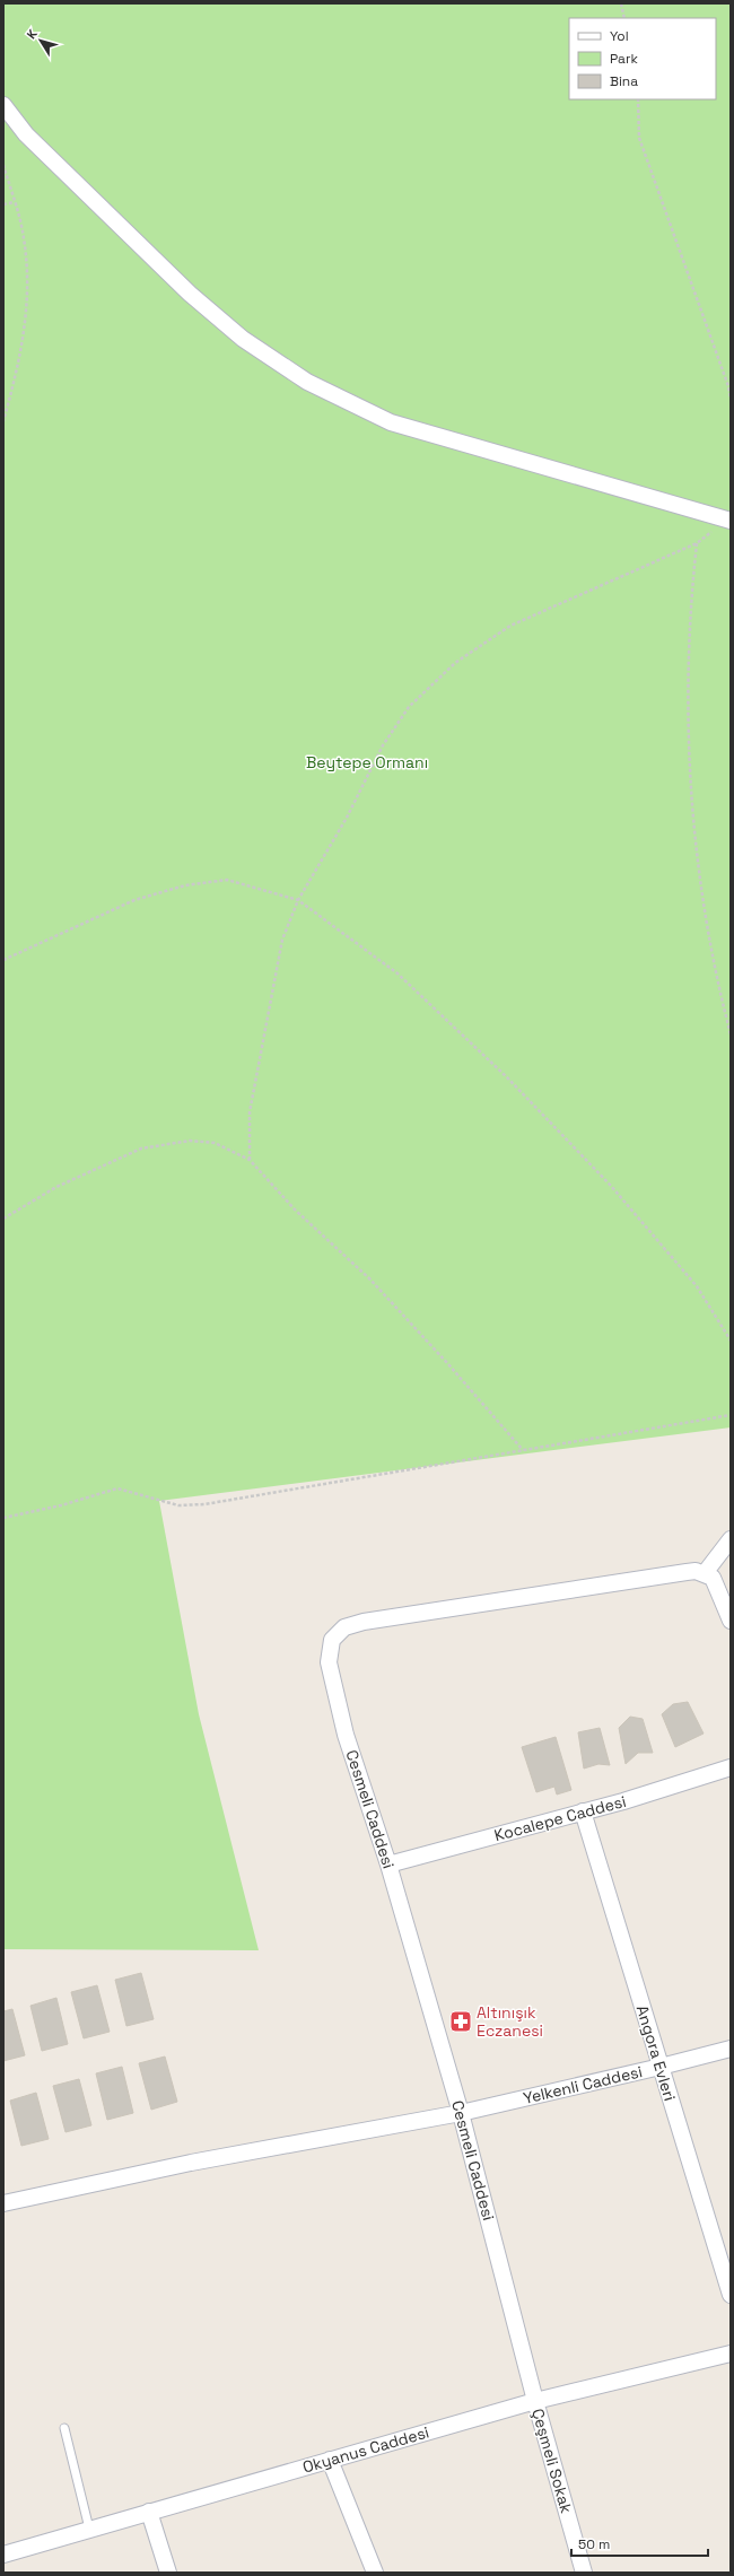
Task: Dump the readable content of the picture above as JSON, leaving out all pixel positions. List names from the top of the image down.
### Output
{
  "streets": {
    "street": [
      "Cesmeli Caddesi",
      "Kocalepe Caddesi",
      "Angora Evleri",
      "Yelkenli Caddesi",
      "Okyanus Caddesi",
      "Çeşmeli Sokak"
    ]
  },
  "crossings": [
    ["Cesmeli Caddesi", "Kocalepe Caddesi"],
    ["Cesmeli Caddesi", "Yelkenli Caddesi"],
    ["Cesmeli Caddesi", "Okyanus Caddesi"],
    ["Cesmeli Caddesi", "Çeşmeli Sokak"],
    ["Kocalepe Caddesi", "Angora Evleri"],
    ["Angora Evleri", "Yelkenli Caddesi"],
    ["Okyanus Caddesi", "Çeşmeli Sokak"]
  ],
  "parks": ["Beytepe Ormanı"],
  "places": {
    "pharmacy": ["Altınışık Eczanesi"]
  },
  "legend": ["Yol", "Park", "Bina"],
  "scale_bar": "50 m",
  "north": "top left"
}
